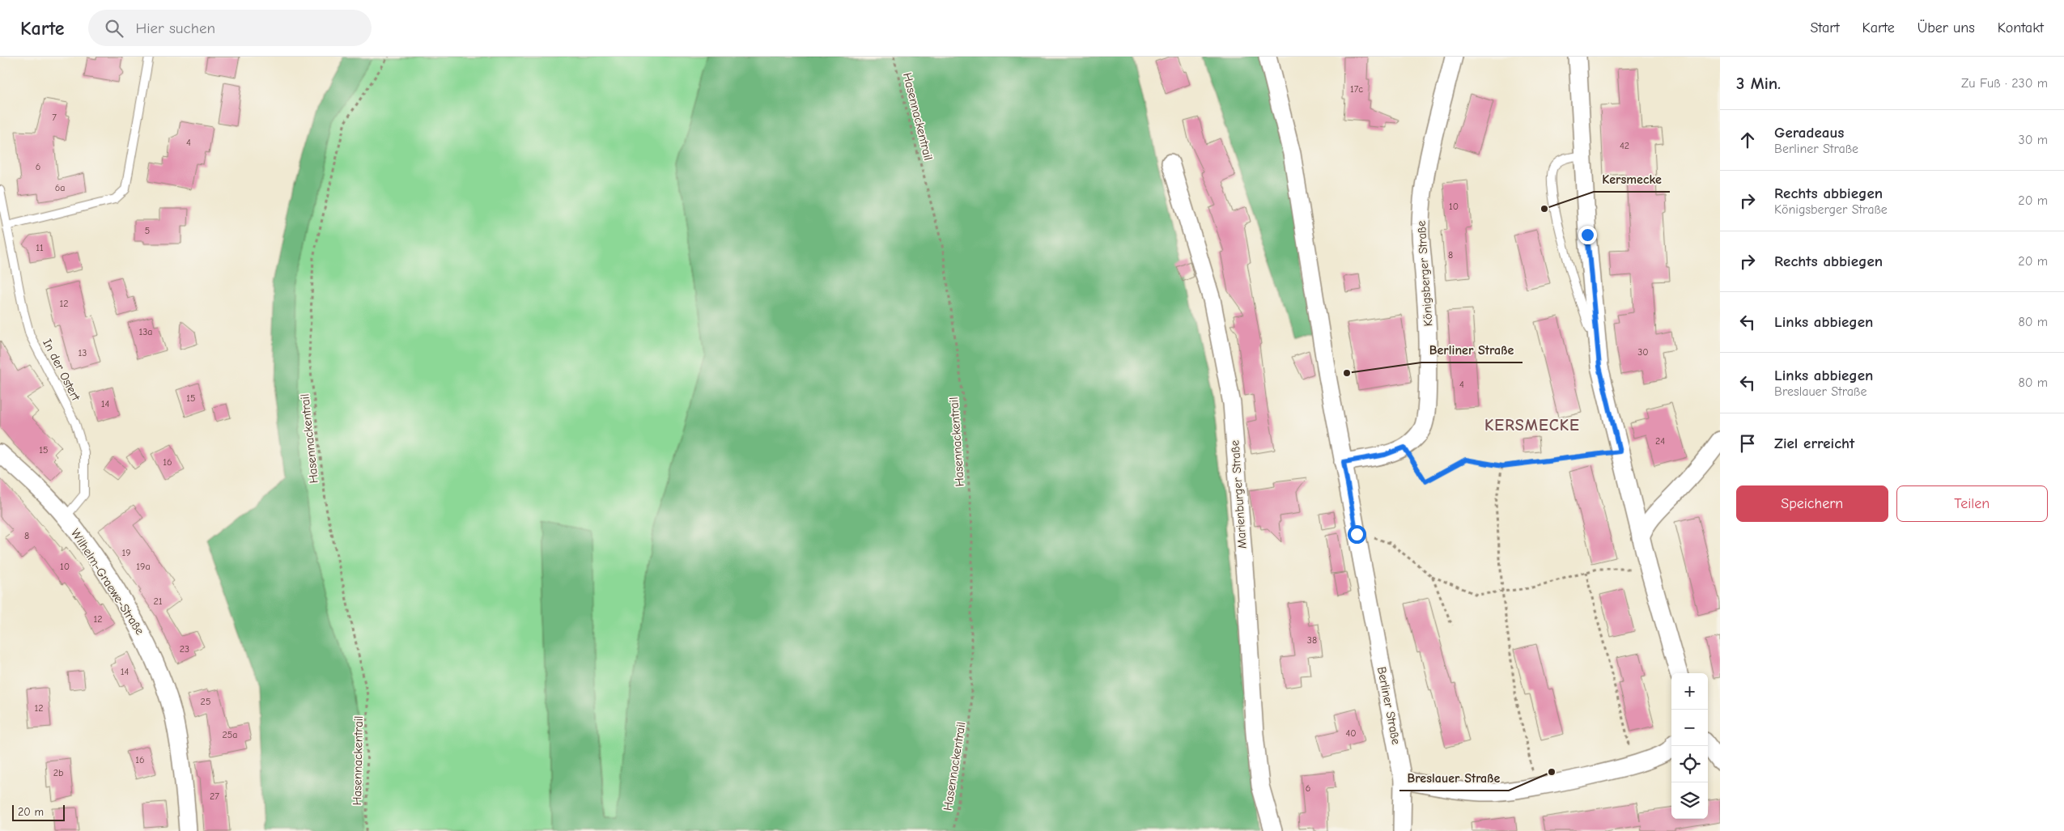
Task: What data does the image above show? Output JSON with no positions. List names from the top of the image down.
{
  "streets": {
    "street": [
      "Königsberger Straße",
      "Marienburger Straße",
      "Wilhelm-Graewe-Straße",
      "Berliner Straße"
    ],
    "lane": ["In der Ostert"],
    "path": ["Hasennackentrail"]
  },
  "crossings": [
    ["Königsberger Straße", "Berliner Straße"],
    ["In der Ostert", "Wilhelm-Graewe-Straße"]
  ],
  "districts": ["KERSMECKE"],
  "places": ["Kersmecke", "Berliner Straße", "Breslauer Straße"],
  "house_numbers": [
    "17c",
    "7",
    "4",
    "42",
    "6",
    "6a",
    "10",
    "5",
    "11",
    "8",
    "12",
    "13a",
    "30",
    "13",
    "4",
    "15",
    "14",
    "24",
    "15",
    "16",
    "8",
    "19",
    "10",
    "19a",
    "21",
    "12",
    "38",
    "23",
    "14",
    "25",
    "12",
    "40",
    "25a",
    "16",
    "2b",
    "6",
    "27"
  ],
  "scale_bar": "20 m",
  "page": {
    "header": "Karte",
    "search": "Hier suchen",
    "nav": [
      "Start",
      "Karte",
      "Über uns",
      "Kontakt"
    ],
    "heading": ["3 Min.", "Zu Fuß · 230 m"],
    "list": [
      ["Geradeaus", "Berliner Straße", "30 m"],
      ["Rechts abbiegen", "Königsberger Straße", "20 m"],
      ["Rechts abbiegen", "20 m"],
      ["Links abbiegen", "80 m"],
      ["Links abbiegen", "Breslauer Straße", "80 m"],
      "Ziel erreicht"
    ],
    "buttons": ["Speichern", "Teilen"],
    "map_buttons": ["+", "−"],
    "scale": "20 m"
  }
}
